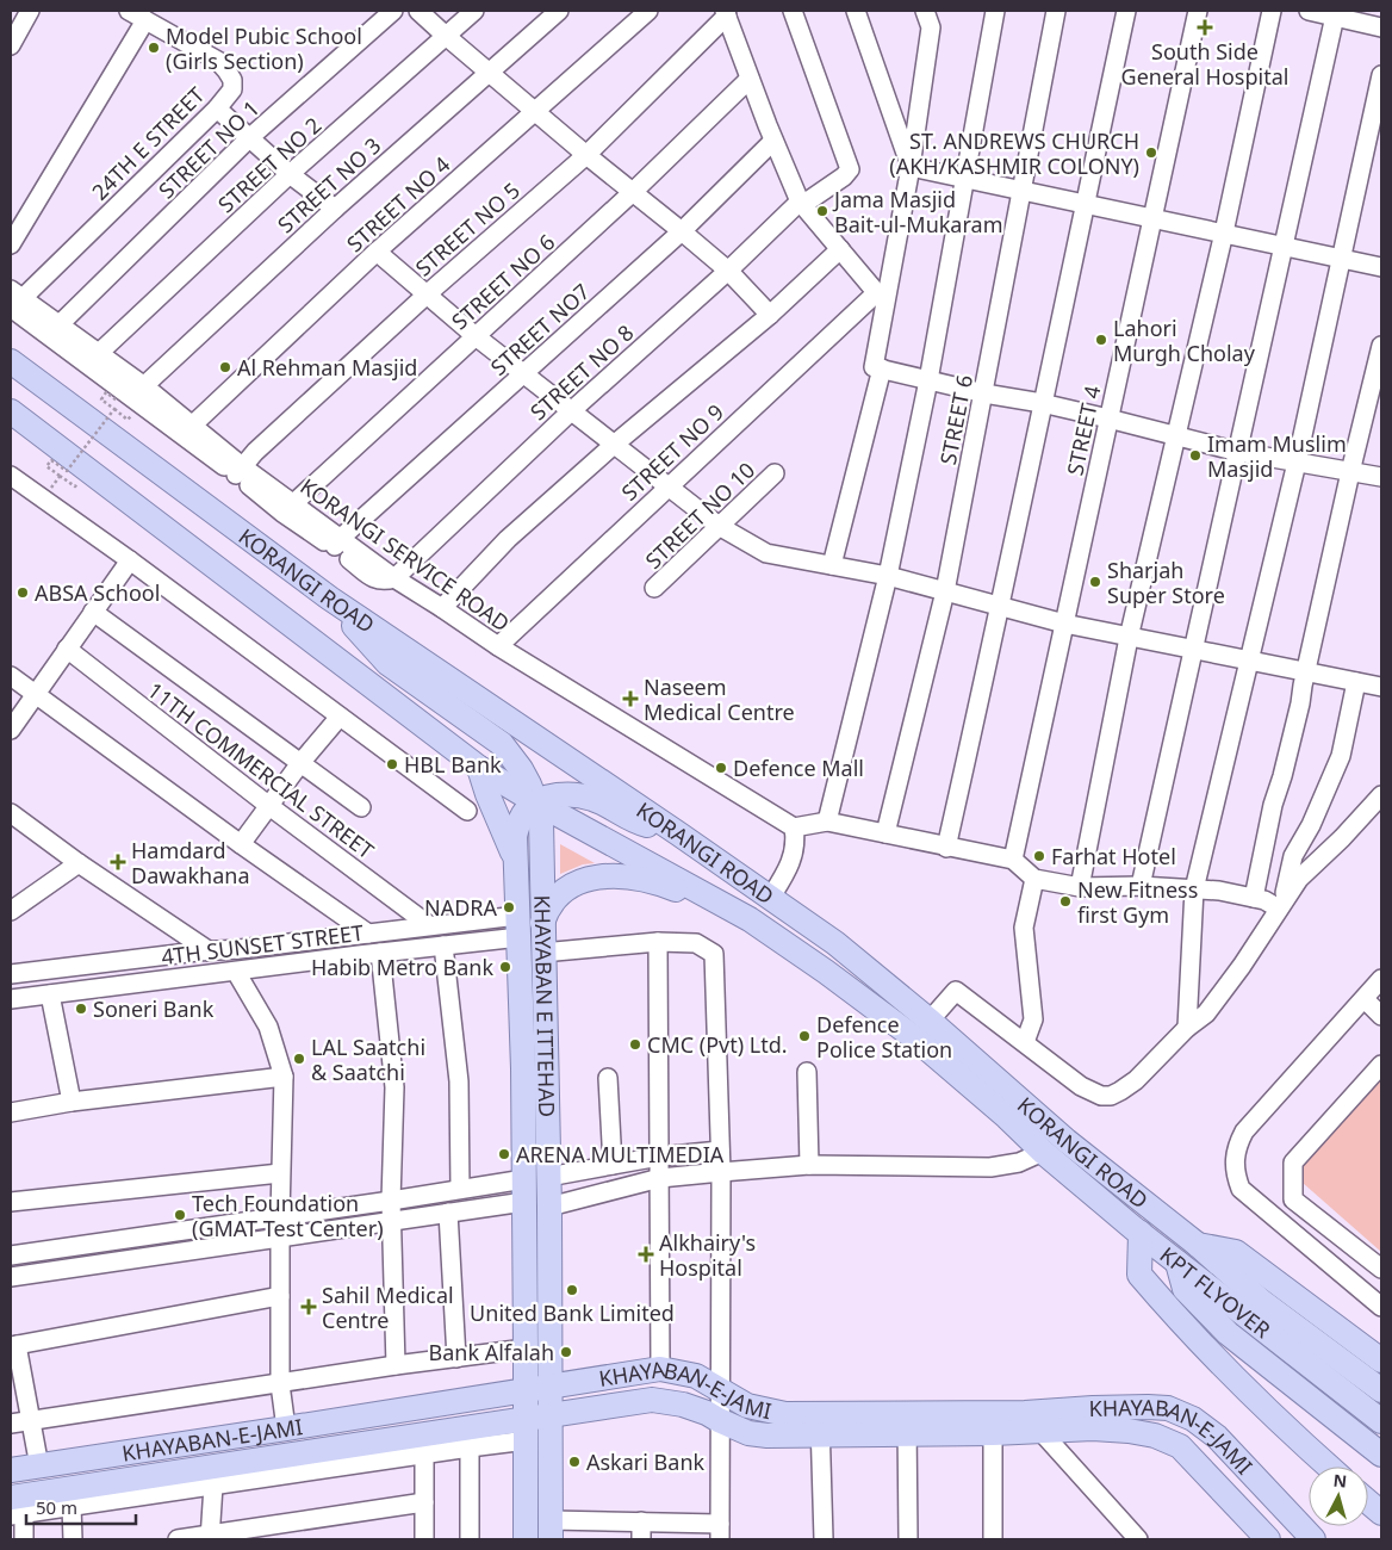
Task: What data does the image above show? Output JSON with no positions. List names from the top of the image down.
{
  "streets": {
    "main road": [
      "KORANGI ROAD",
      "KHAYABAN E ITTEHAD",
      "KPT FLYOVER",
      "KHAYABAN-E-JAMI"
    ],
    "street": [
      "24TH E STREET",
      "STREET NO 1",
      "STREET NO 2",
      "STREET NO 3",
      "STREET NO 4",
      "STREET NO 5",
      "STREET NO 6",
      "STREET NO7",
      "STREET NO 8",
      "STREET 6",
      "STREET 4",
      "STREET NO 9",
      "STREET NO 10",
      "KORANGI SERVICE ROAD",
      "11TH COMMERCIAL STREET",
      "4TH SUNSET STREET"
    ]
  },
  "crossings": [
    ["STREET NO 3", "KORANGI SERVICE ROAD"],
    ["STREET NO 4", "KORANGI SERVICE ROAD"],
    ["STREET NO 5", "KORANGI SERVICE ROAD"],
    ["STREET NO 6", "KORANGI SERVICE ROAD"],
    ["STREET NO7", "KORANGI SERVICE ROAD"],
    ["STREET NO 8", "KORANGI SERVICE ROAD"],
    ["STREET NO 9", "KORANGI SERVICE ROAD"],
    ["KORANGI ROAD", "KHAYABAN E ITTEHAD"],
    ["KORANGI ROAD", "KPT FLYOVER"],
    ["11TH COMMERCIAL STREET", "4TH SUNSET STREET"],
    ["4TH SUNSET STREET", "KHAYABAN E ITTEHAD"],
    ["KHAYABAN E ITTEHAD", "KHAYABAN-E-JAMI"]
  ],
  "places": {
    "health": [
      "South Side General Hospital",
      "Naseem Medical Centre",
      "Hamdard Dawakhana",
      "Alkhairy's Hospital",
      "Sahil Medical Centre"
    ],
    "other": [
      "Model Pubic School (Girls Section)",
      "ST. ANDREWS CHURCH (AKH/KASHMIR COLONY)",
      "Jama Masjid Bait-ul-Mukaram",
      "Lahori Murgh Cholay",
      "Al Rehman Masjid",
      "Imam Muslim Masjid",
      "Sharjah Super Store",
      "ABSA School",
      "HBL Bank",
      "Defence Mall",
      "Farhat Hotel",
      "New Fitness first Gym",
      "NADRA",
      "Habib Metro Bank",
      "Soneri Bank",
      "Defence Police Station",
      "CMC (Pvt) Ltd.",
      "LAL Saatchi & Saatchi",
      "ARENA MULTIMEDIA",
      "Tech Foundation (GMAT Test Center)",
      "United Bank Limited",
      "Bank Alfalah",
      "Askari Bank"
    ]
  },
  "scale_bar": "50 m",
  "north": "top"
}
